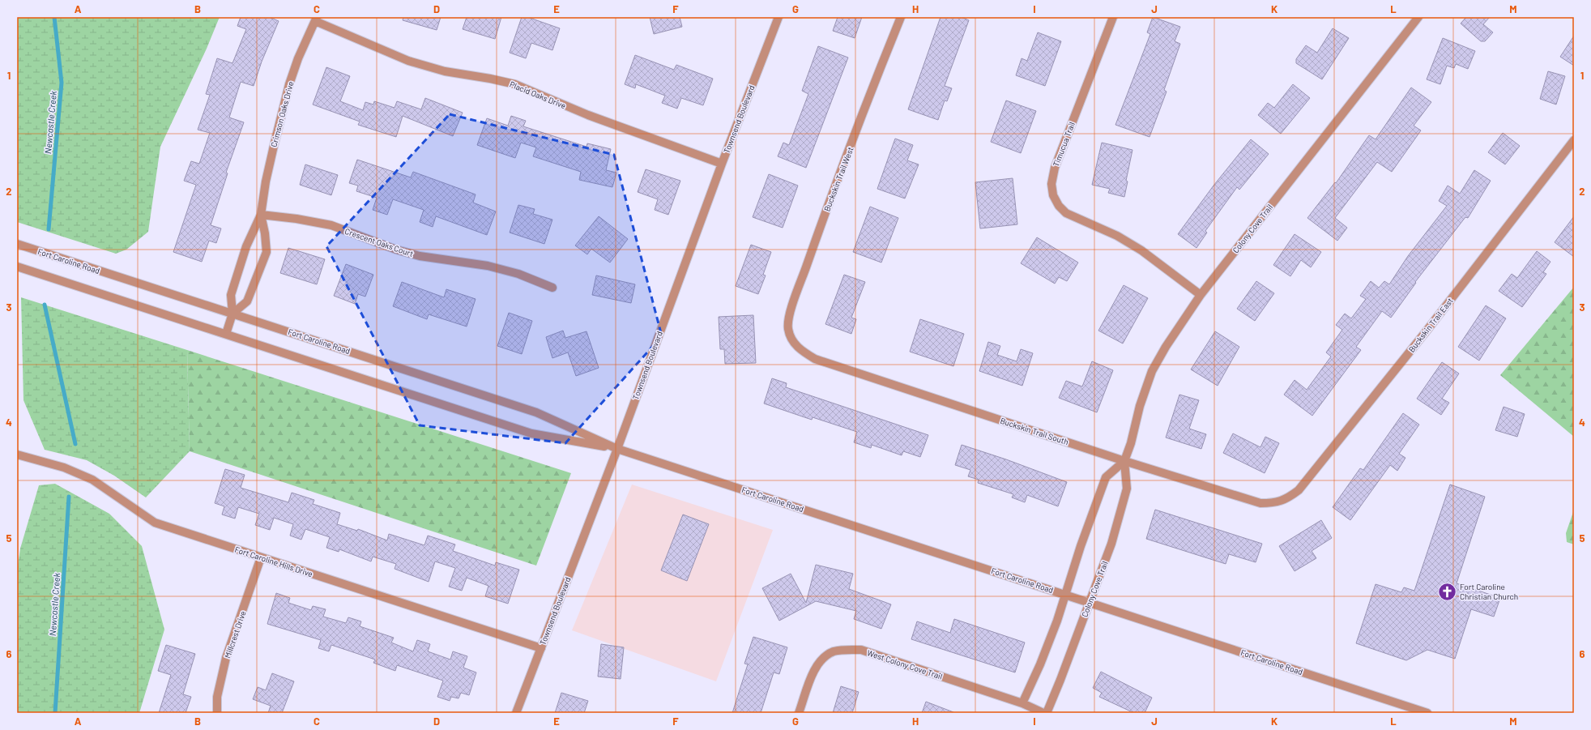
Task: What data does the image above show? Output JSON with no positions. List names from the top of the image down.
{
  "streets": {
    "street": [
      "Placid Oaks Drive",
      "Crimson Oaks Drive",
      "Townsend Boulevard",
      "Timucua Trail",
      "Buckskin Trail West",
      "Colony Cove Trail",
      "Crescent Oaks Court",
      "Fort Caroline Road",
      "Buckskin Trail East",
      "Buckskin Trail South",
      "Fort Caroline Hills Drive",
      "Millcrest Drive",
      "West Colony Cove Trail"
    ]
  },
  "crossings": [
    ["Placid Oaks Drive", "Crimson Oaks Drive"],
    ["Placid Oaks Drive", "Townsend Boulevard"],
    ["Crimson Oaks Drive", "Crescent Oaks Court"],
    ["Crimson Oaks Drive", "Fort Caroline Road"],
    ["Townsend Boulevard", "Fort Caroline Road"],
    ["Townsend Boulevard", "Fort Caroline Hills Drive"],
    ["Timucua Trail", "Colony Cove Trail"],
    ["Buckskin Trail West", "Buckskin Trail South"],
    ["Colony Cove Trail", "Fort Caroline Road"],
    ["Colony Cove Trail", "Buckskin Trail South"],
    ["Colony Cove Trail", "West Colony Cove Trail"],
    ["Buckskin Trail East", "Buckskin Trail South"],
    ["Fort Caroline Hills Drive", "Millcrest Drive"]
  ],
  "water": ["Newcastle Creek"],
  "places": {
    "church": ["Fort Caroline Christian Church"]
  },
  "grid": {
    "columns": [
      "A",
      "B",
      "C",
      "D",
      "E",
      "F",
      "G",
      "H",
      "I",
      "J",
      "K",
      "L",
      "M"
    ],
    "rows": [
      "1",
      "2",
      "3",
      "4",
      "5",
      "6"
    ]
  }
}
